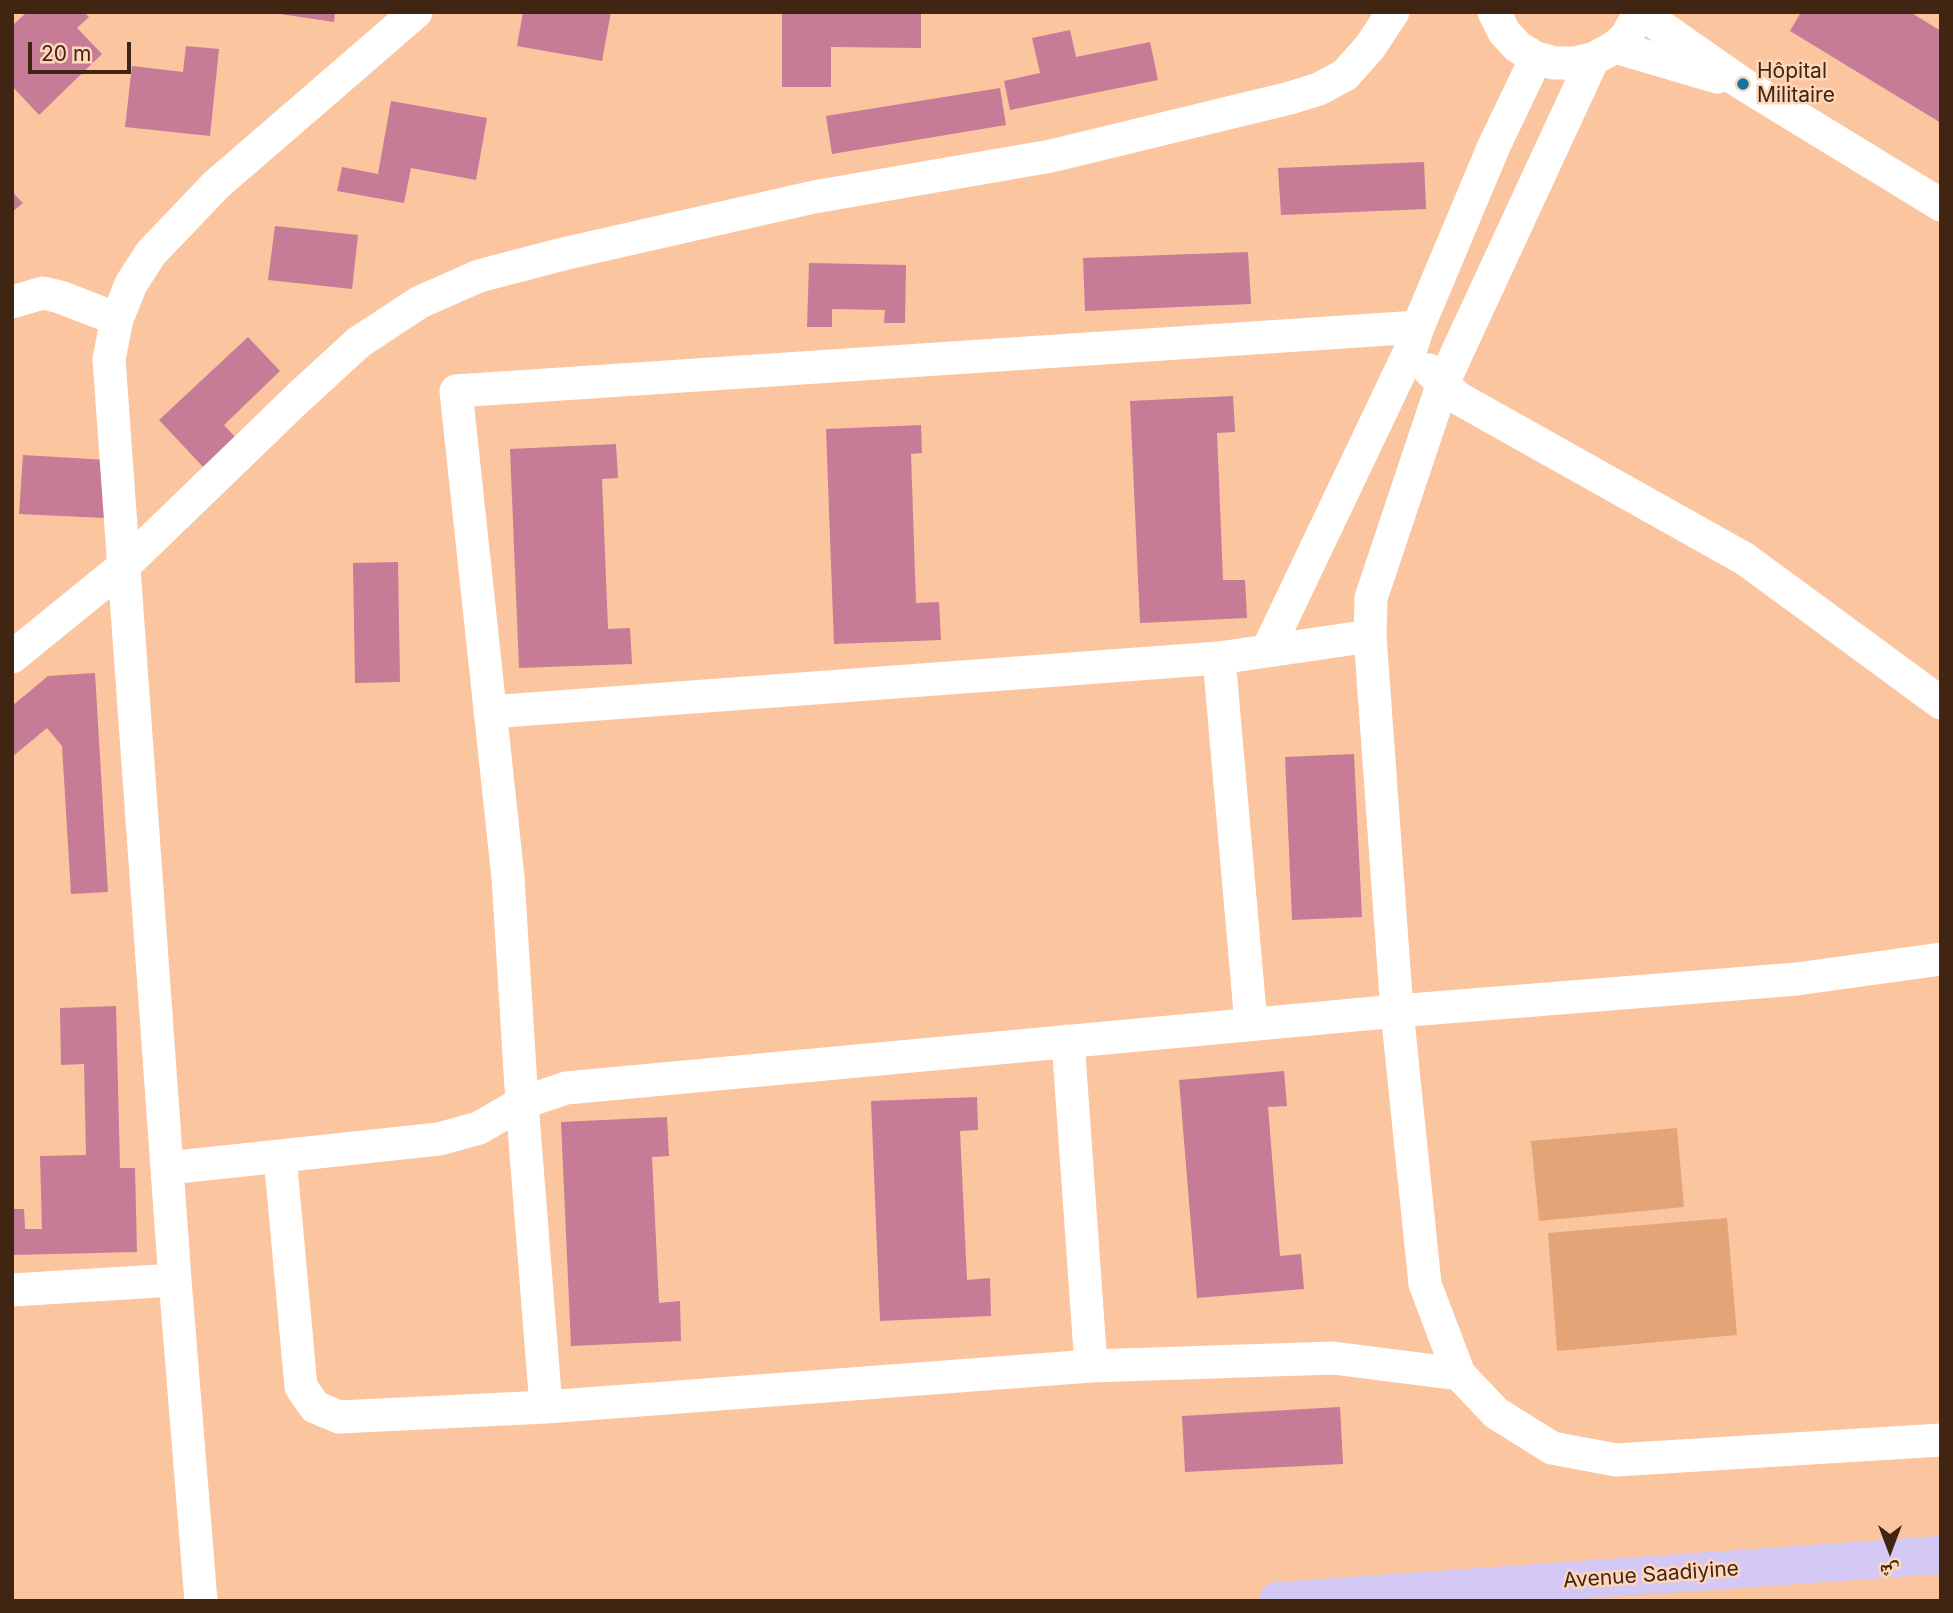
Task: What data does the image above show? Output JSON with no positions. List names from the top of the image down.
{
  "streets": {
    "main road": ["Avenue Saadiyine"]
  },
  "places": ["Hôpital Militaire"],
  "scale_bar": "20 m",
  "north": "bottom"
}
